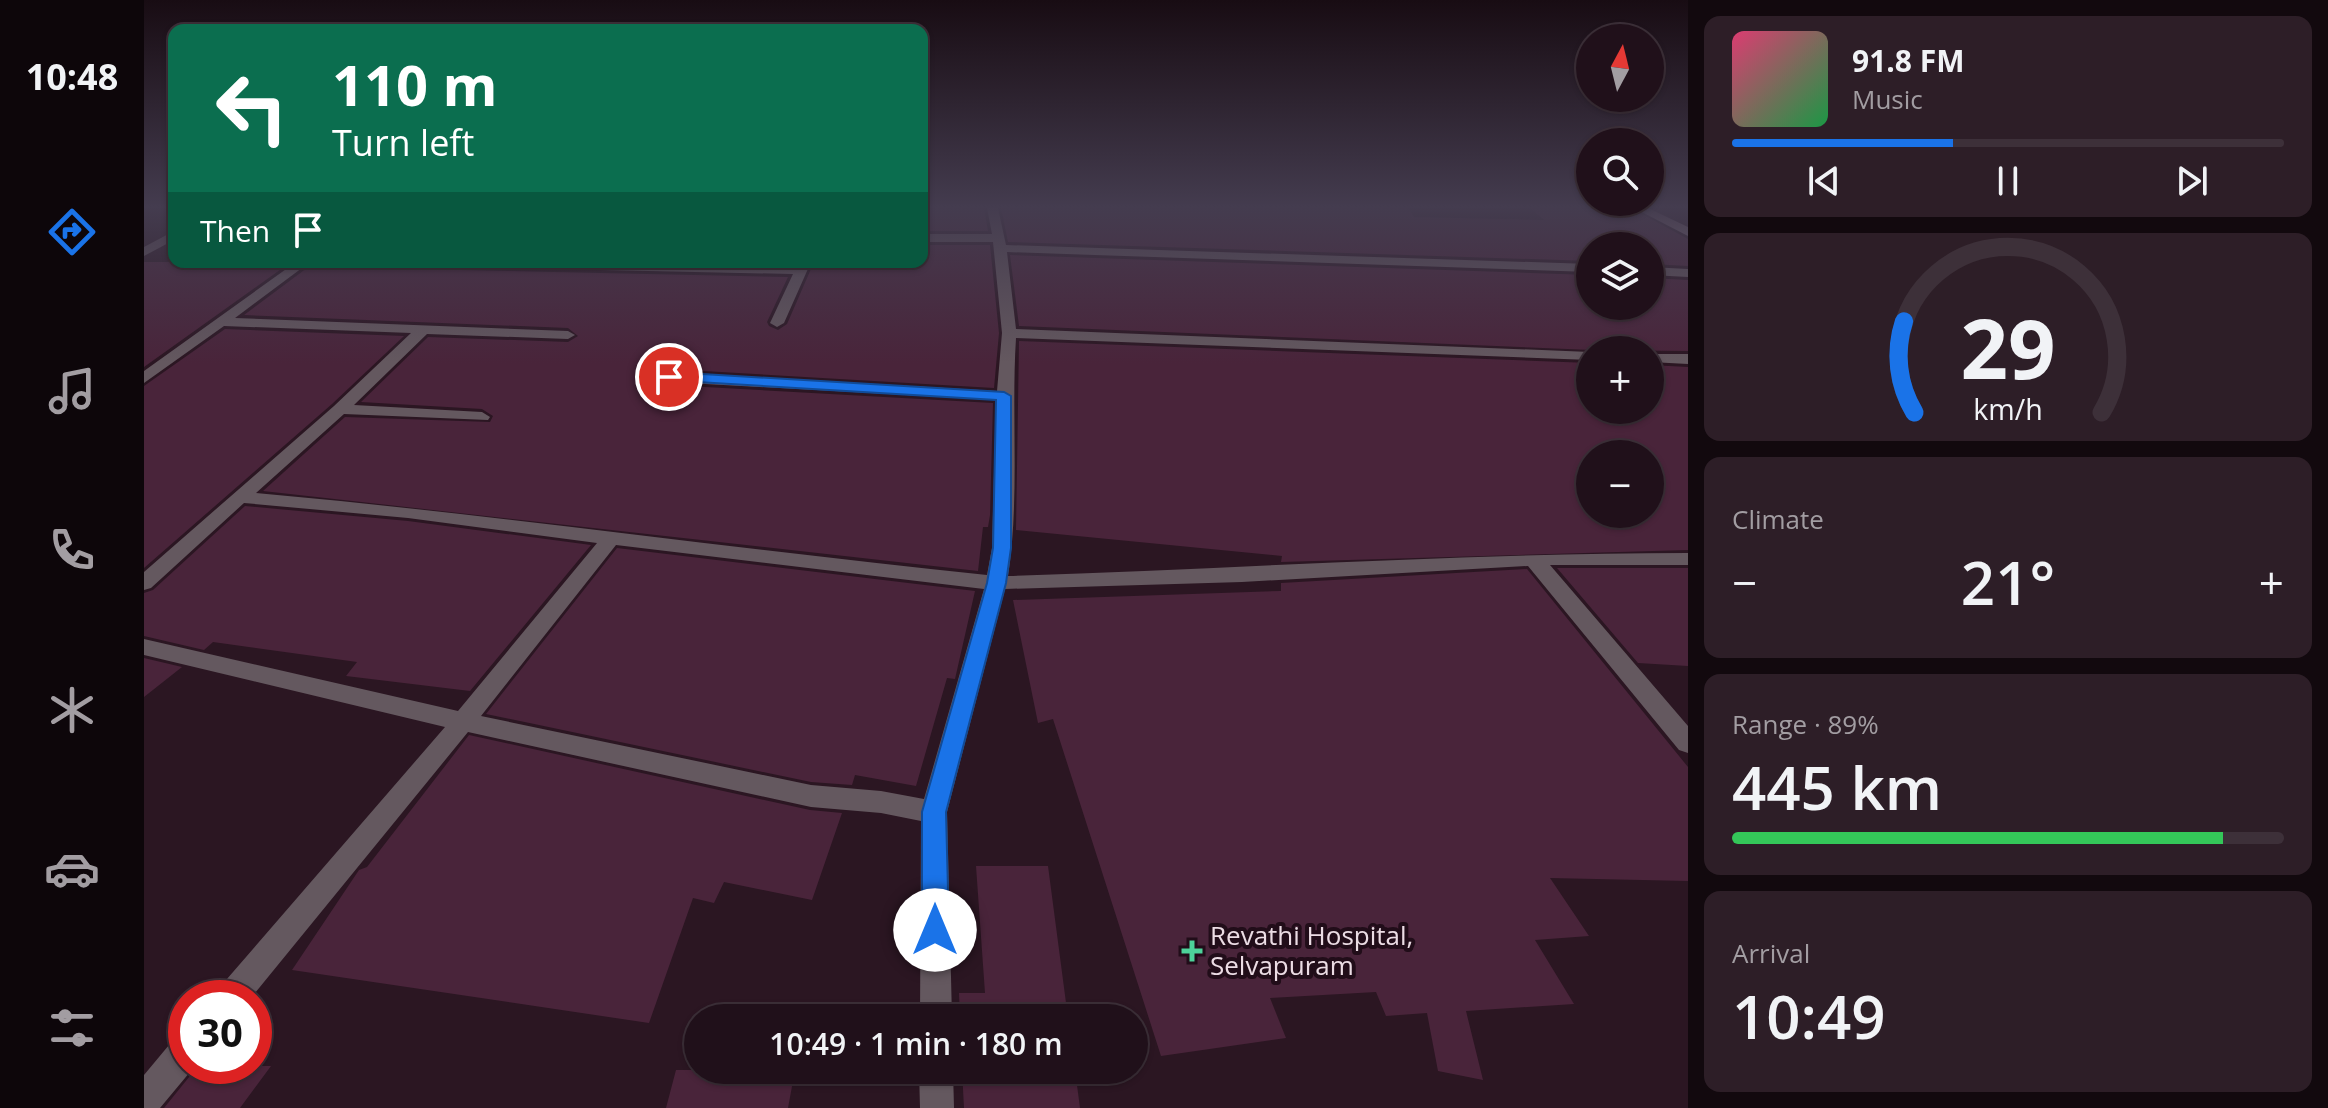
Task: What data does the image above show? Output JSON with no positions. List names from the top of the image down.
{
  "places": {
    "health": ["Revathi Hospital, Selvapuram"]
  },
  "north": "top",
  "page": {
    "tabs": "10:48",
    "map_buttons": ["+", "−"],
    "turn": ["110 m", "Turn left"],
    "song": ["91.8 FM", "Music"],
    "then": "Then",
    "tile": [
      "Climate",
      ["Range · 89%", "445 km"],
      ["Arrival", "10:49"]
    ],
    "heat": ["−", "21°", "+"],
    "limit": "30",
    "trip": "10:49 · 1 min · 180 m",
    "gauge": ["29", "km/h"]
  }
}
